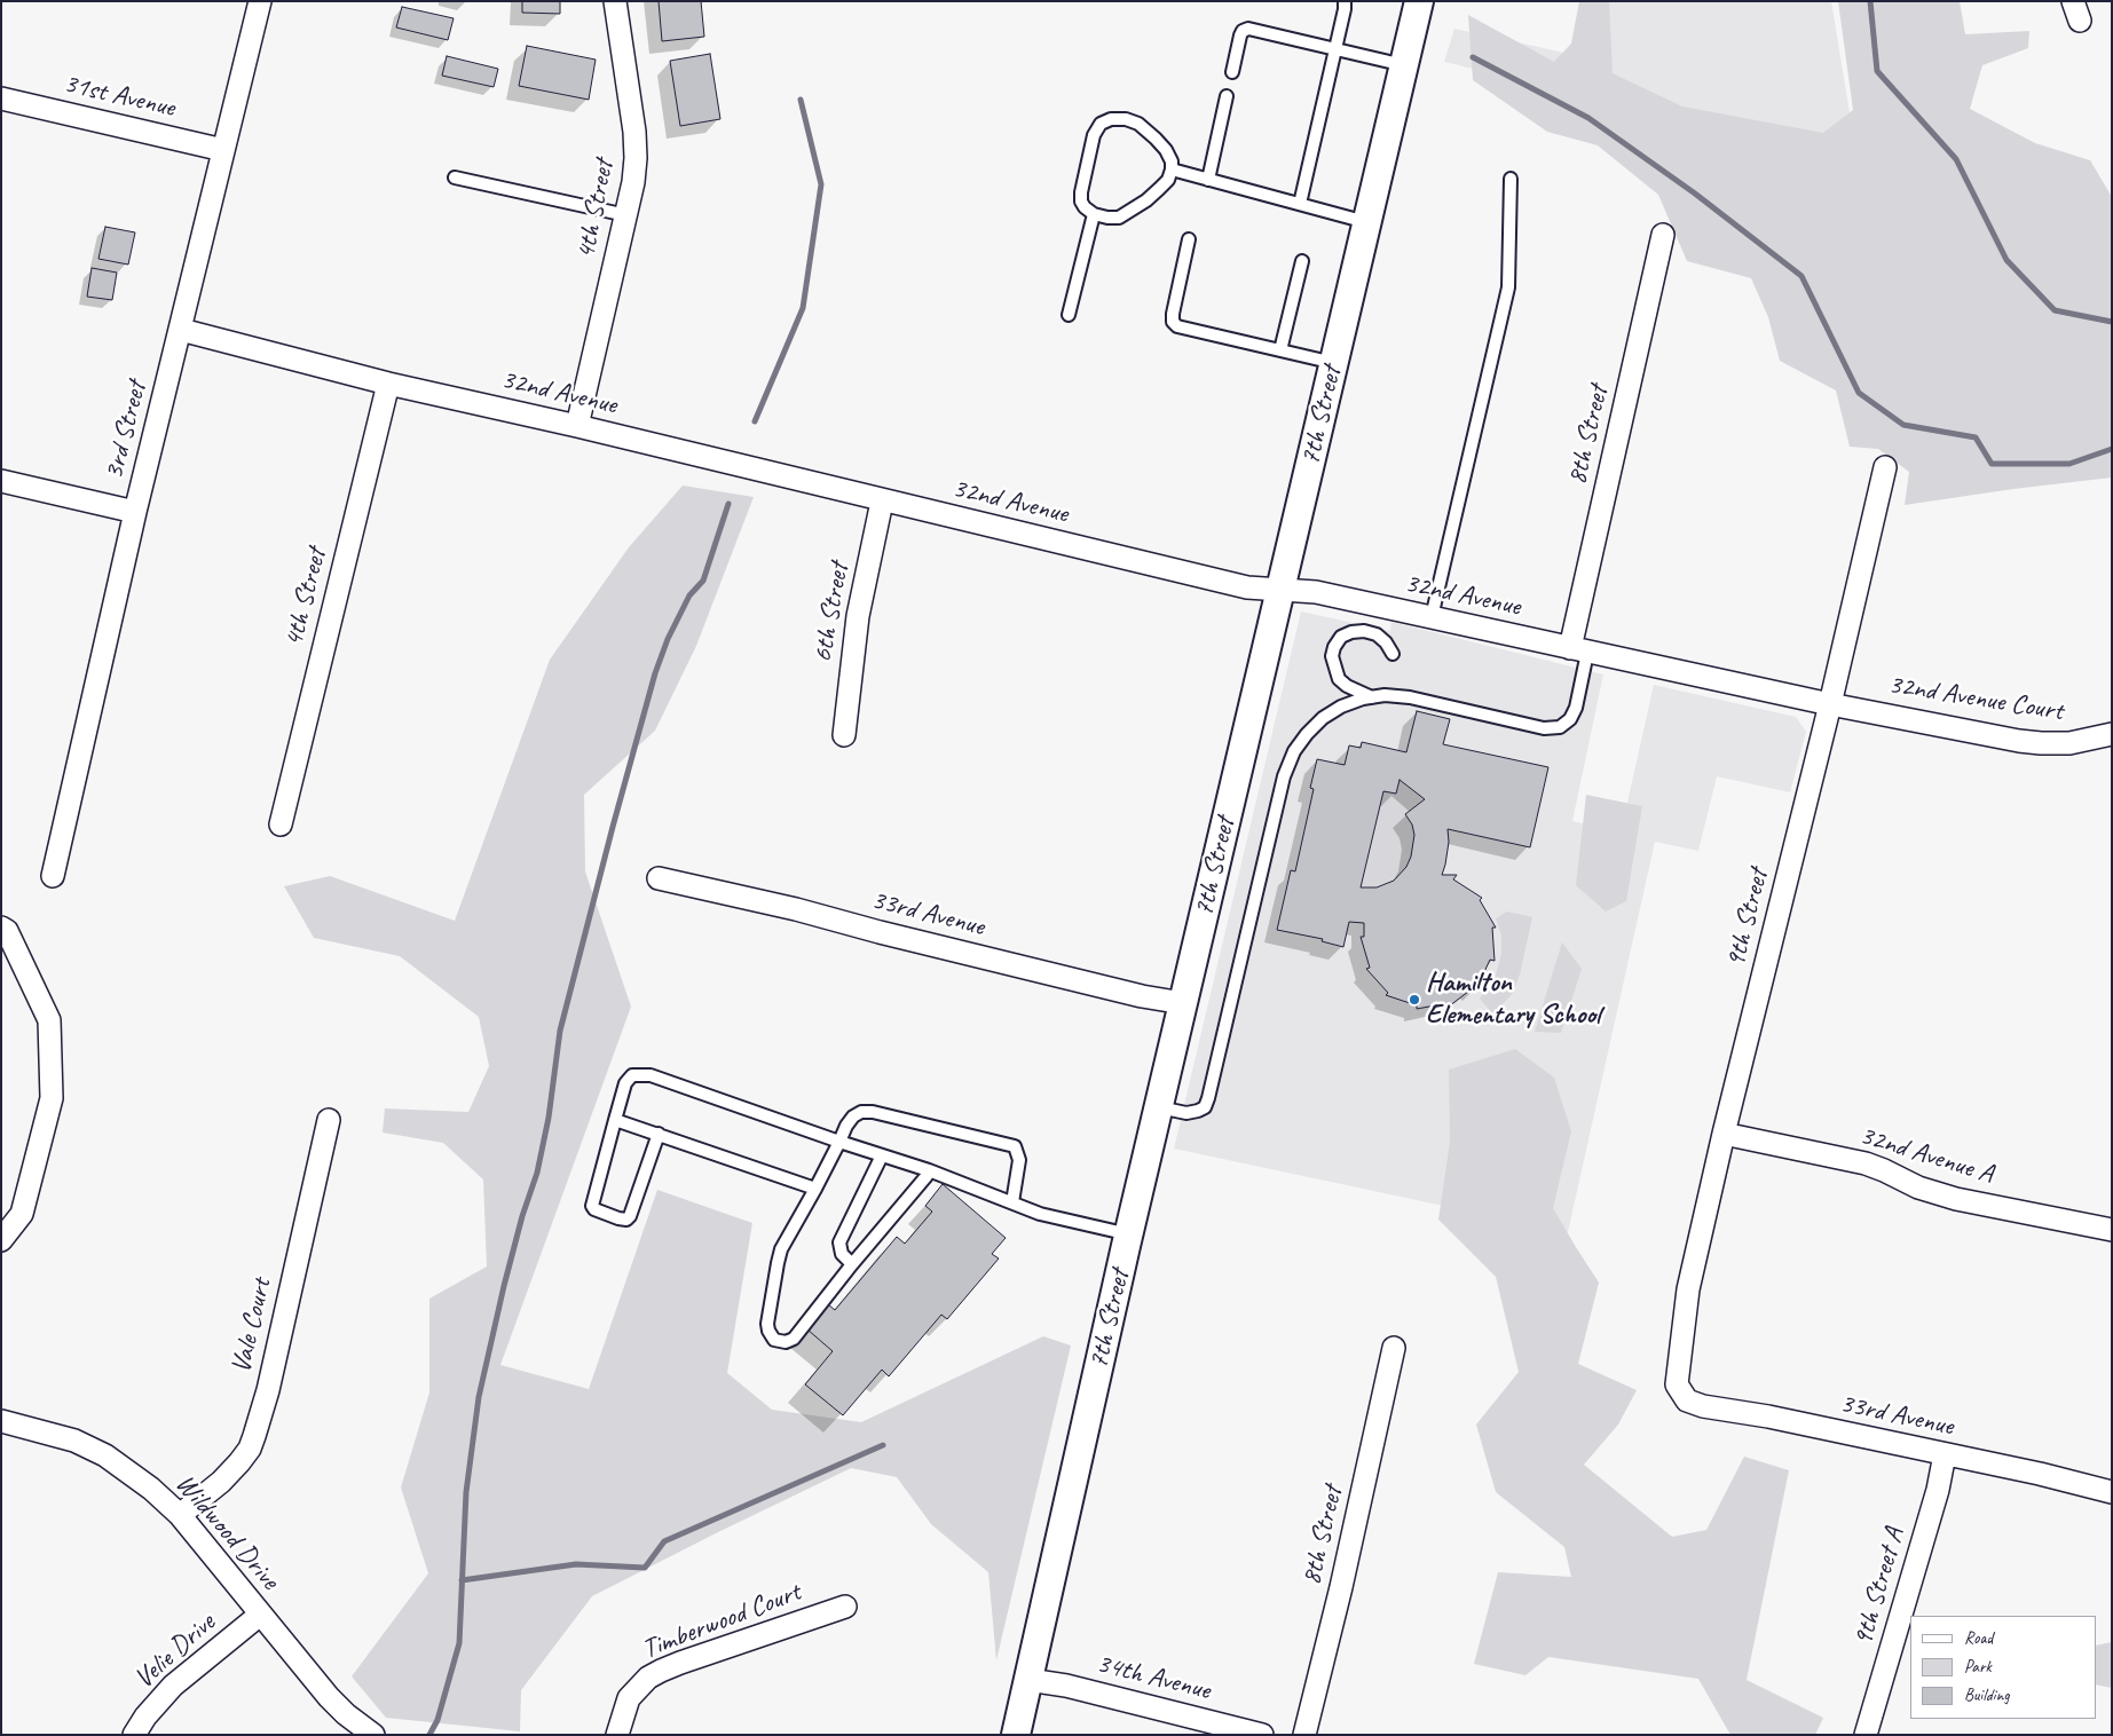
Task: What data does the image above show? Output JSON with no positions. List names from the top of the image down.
{
  "streets": {
    "street": [
      "31st Avenue",
      "4th Street",
      "32nd Avenue",
      "7th Street",
      "3rd Street",
      "8th Street",
      "6th Street",
      "32nd Avenue Court",
      "33rd Avenue",
      "9th Street",
      "32nd Avenue A",
      "Vale Court",
      "Wildwood Drive",
      "9th Street A",
      "Timberwood Court",
      "Velie Drive",
      "34th Avenue"
    ]
  },
  "crossings": [
    ["31st Avenue", "3rd Street"],
    ["4th Street", "32nd Avenue"],
    ["32nd Avenue", "7th Street"],
    ["32nd Avenue", "3rd Street"],
    ["32nd Avenue", "8th Street"],
    ["32nd Avenue", "6th Street"],
    ["32nd Avenue", "32nd Avenue Court"],
    ["32nd Avenue", "9th Street"],
    ["7th Street", "33rd Avenue"],
    ["7th Street", "34th Avenue"],
    ["32nd Avenue Court", "9th Street"],
    ["33rd Avenue", "9th Street"],
    ["33rd Avenue", "9th Street A"],
    ["9th Street", "32nd Avenue A"],
    ["Vale Court", "Wildwood Drive"],
    ["Wildwood Drive", "Velie Drive"]
  ],
  "places": ["Hamilton Elementary School"],
  "legend": ["Road", "Park", "Building"]
}
